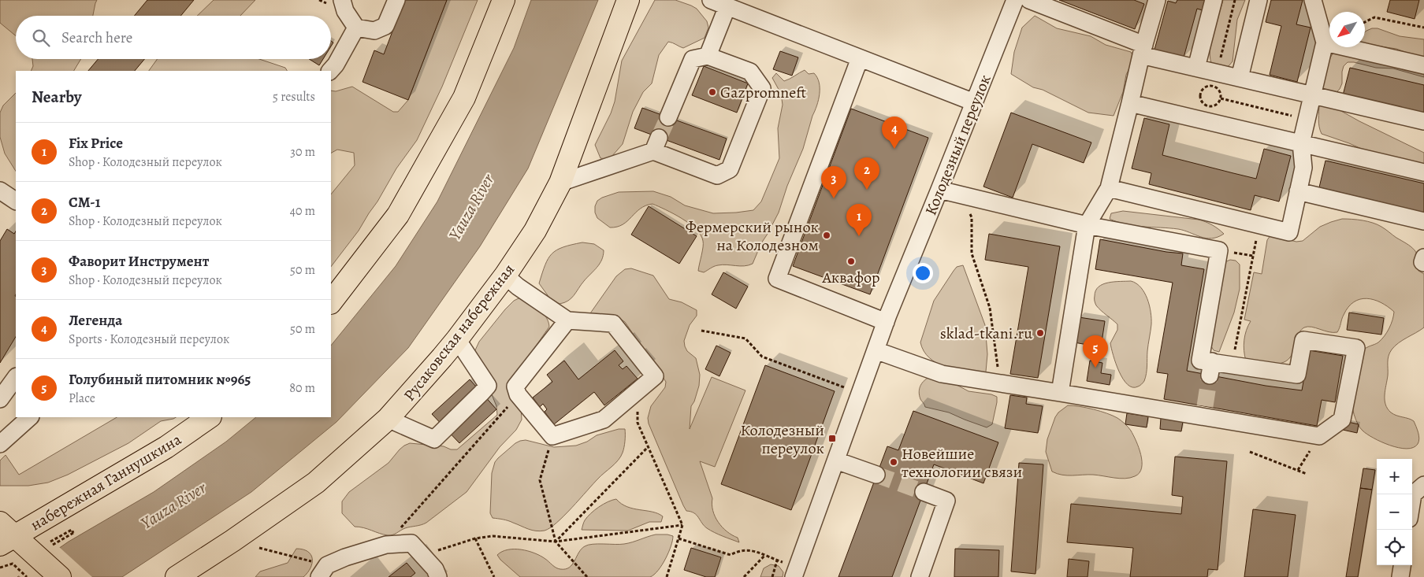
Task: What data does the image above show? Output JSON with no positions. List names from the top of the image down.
{
  "streets": {
    "main road": ["Русаковская набережная", "набережная Ганнушкина"],
    "street": ["Колодезный переулок"]
  },
  "water": ["Yauza River"],
  "places": {
    "other": [
      "Gazpromneft",
      "Фермерский рынок на Колодезном",
      "Аквафор",
      "sklad-tkani.ru",
      "Новейшие технологии связи"
    ],
    "transit": ["Колодезный переулок"]
  },
  "north": "bottom left",
  "page": {
    "search": "Search here",
    "heading": ["Nearby", "5 results"],
    "pins": [
      "4",
      "2",
      "3",
      "1",
      "5"
    ],
    "list": [
      {
        "mark": "1",
        "name": "Fix Price",
        "note": "Shop · Колодезный переулок",
        "value": "30 m"
      },
      {
        "mark": "2",
        "name": "СМ-1",
        "note": "Shop · Колодезный переулок",
        "value": "40 m"
      },
      {
        "mark": "3",
        "name": "Фаворит Инструмент",
        "note": "Shop · Колодезный переулок",
        "value": "50 m"
      },
      {
        "mark": "4",
        "name": "Легенда",
        "note": "Sports · Колодезный переулок",
        "value": "50 m"
      },
      {
        "mark": "5",
        "name": "Голубиный питомник №965",
        "note": "Place",
        "value": "80 m"
      }
    ],
    "map_buttons": ["+", "−"]
  }
}
